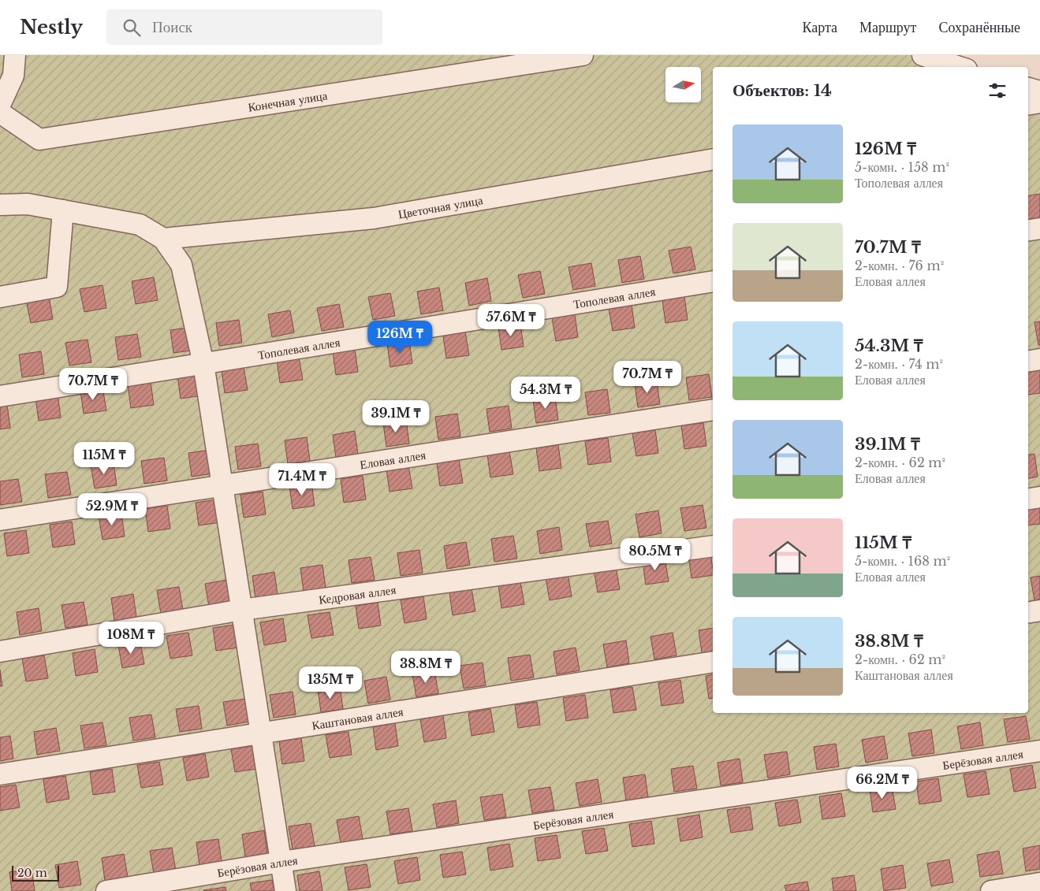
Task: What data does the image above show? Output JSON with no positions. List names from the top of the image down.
{
  "streets": {
    "street": [
      "Конечная улица",
      "Цветочная улица",
      "Тополевая аллея",
      "Еловая аллея",
      "Кедровая аллея",
      "Каштановая аллея",
      "Берёзовая аллея"
    ]
  },
  "scale_bar": "20 m",
  "north": "right",
  "page": {
    "header": "Nestly",
    "search": "Поиск",
    "nav": ["Карта", "Маршрут", "Сохранённые"],
    "heading": "Объектов: 14",
    "list": [
      {
        "name": "126M ₸",
        "note": "5-комн. · 158 m² · Тополевая аллея"
      },
      {
        "name": "70.7M ₸",
        "note": "2-комн. · 76 m² · Еловая аллея"
      },
      {
        "name": "54.3M ₸",
        "note": "2-комн. · 74 m² · Еловая аллея"
      },
      {
        "name": "39.1M ₸",
        "note": "2-комн. · 62 m² · Еловая аллея"
      },
      {
        "name": "115M ₸",
        "note": "5-комн. · 168 m² · Еловая аллея"
      },
      {
        "name": "38.8M ₸",
        "note": "2-комн. · 62 m² · Каштановая аллея"
      }
    ],
    "price": [
      "57.6M ₸",
      "126M ₸",
      "70.7M ₸",
      "70.7M ₸",
      "54.3M ₸",
      "39.1M ₸",
      "115M ₸",
      "71.4M ₸",
      "52.9M ₸",
      "80.5M ₸",
      "108M ₸",
      "38.8M ₸",
      "135M ₸",
      "66.2M ₸"
    ],
    "scale": "20 m"
  }
}
